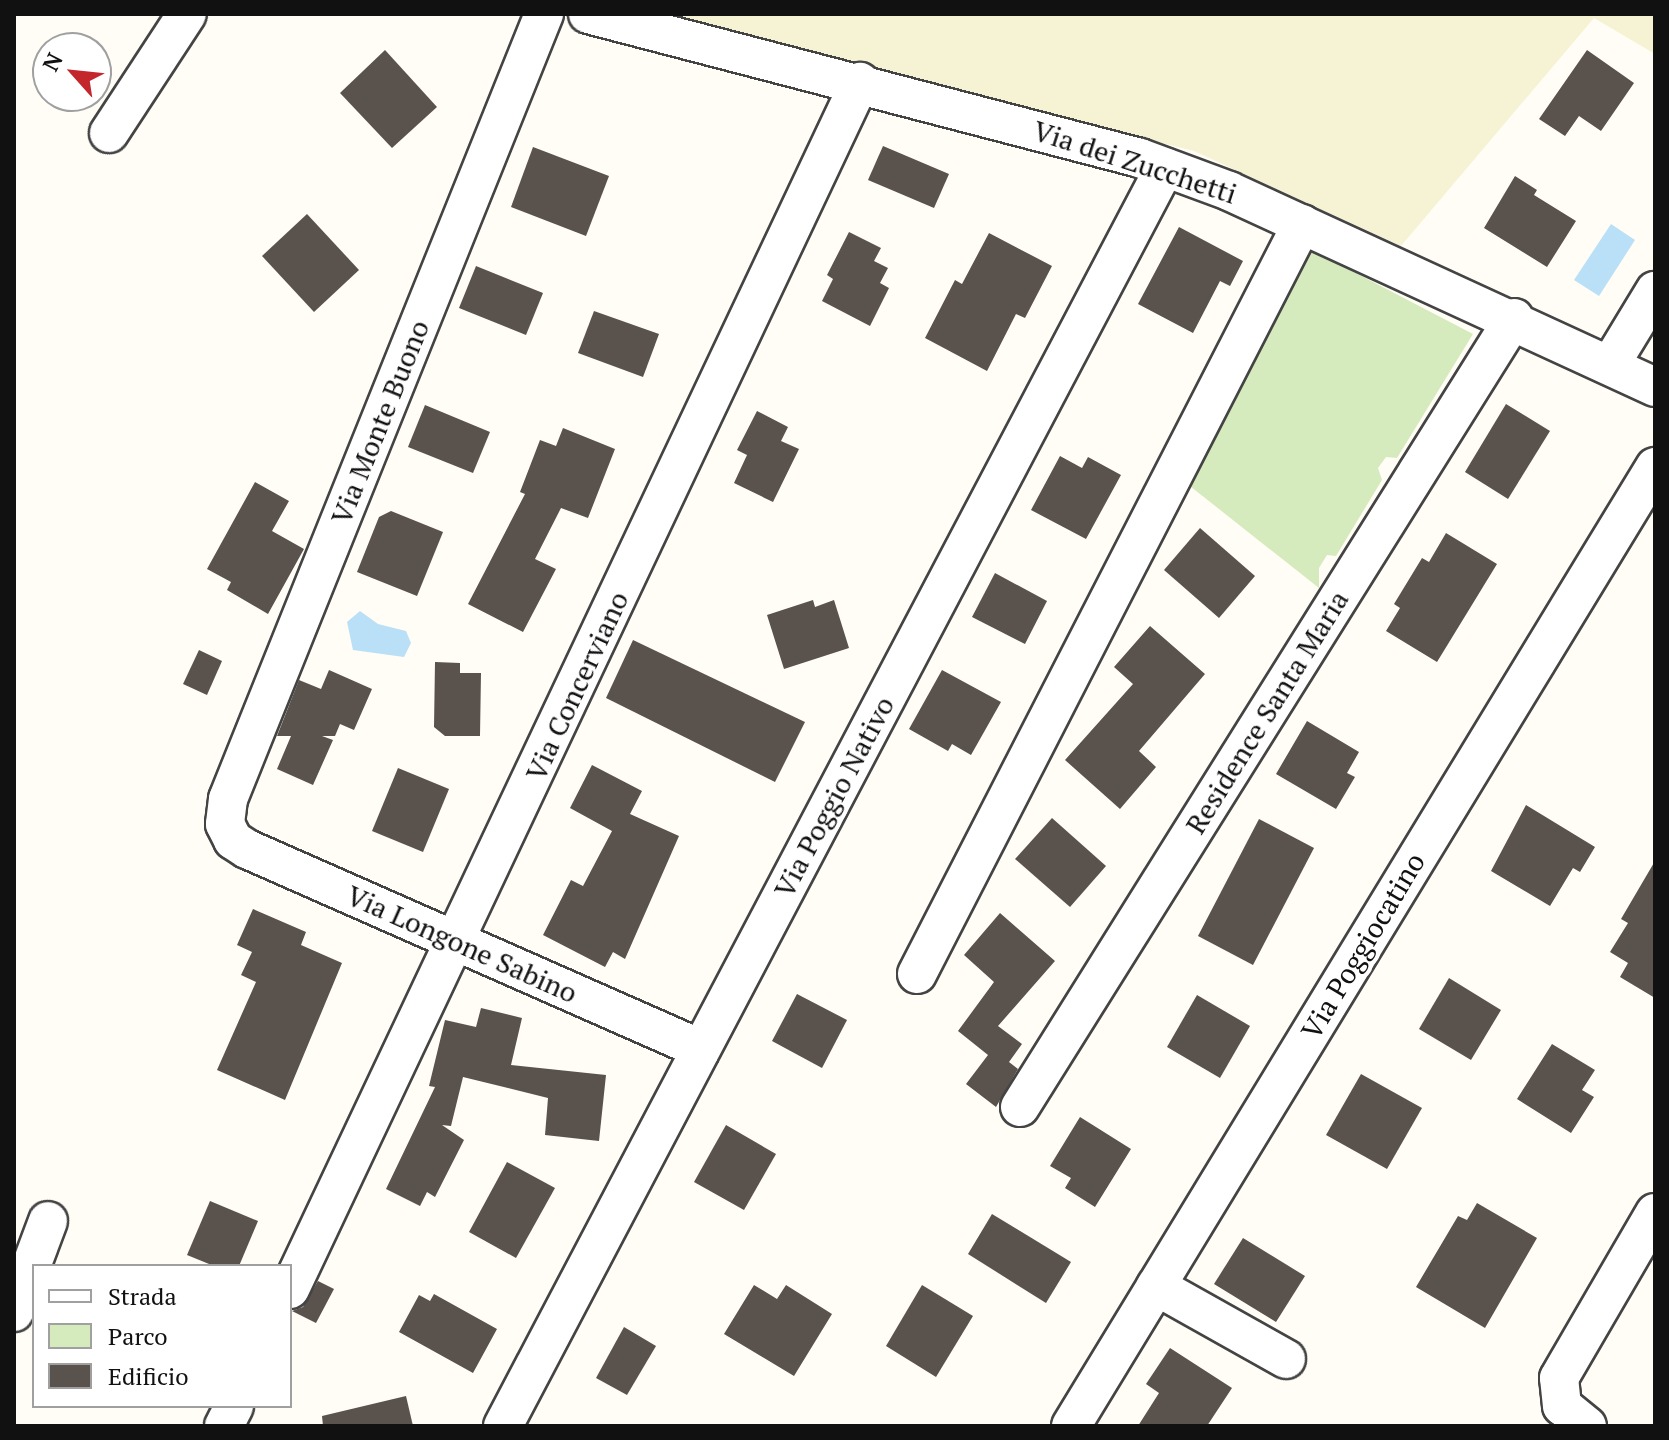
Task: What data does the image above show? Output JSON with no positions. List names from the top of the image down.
{
  "streets": {
    "street": [
      "Via dei Zucchetti",
      "Via Monte Buono",
      "Via Concerviano",
      "Residence Santa Maria",
      "Via Poggio Nativo",
      "Via Longone Sabino",
      "Via Poggiocatino"
    ]
  },
  "crossings": [
    ["Via dei Zucchetti", "Via Concerviano"],
    ["Via dei Zucchetti", "Residence Santa Maria"],
    ["Via dei Zucchetti", "Via Poggio Nativo"],
    ["Via Monte Buono", "Via Longone Sabino"],
    ["Via Concerviano", "Via Longone Sabino"],
    ["Via Poggio Nativo", "Via Longone Sabino"]
  ],
  "legend": ["Strada", "Parco", "Edificio"],
  "north": "top left"
}
